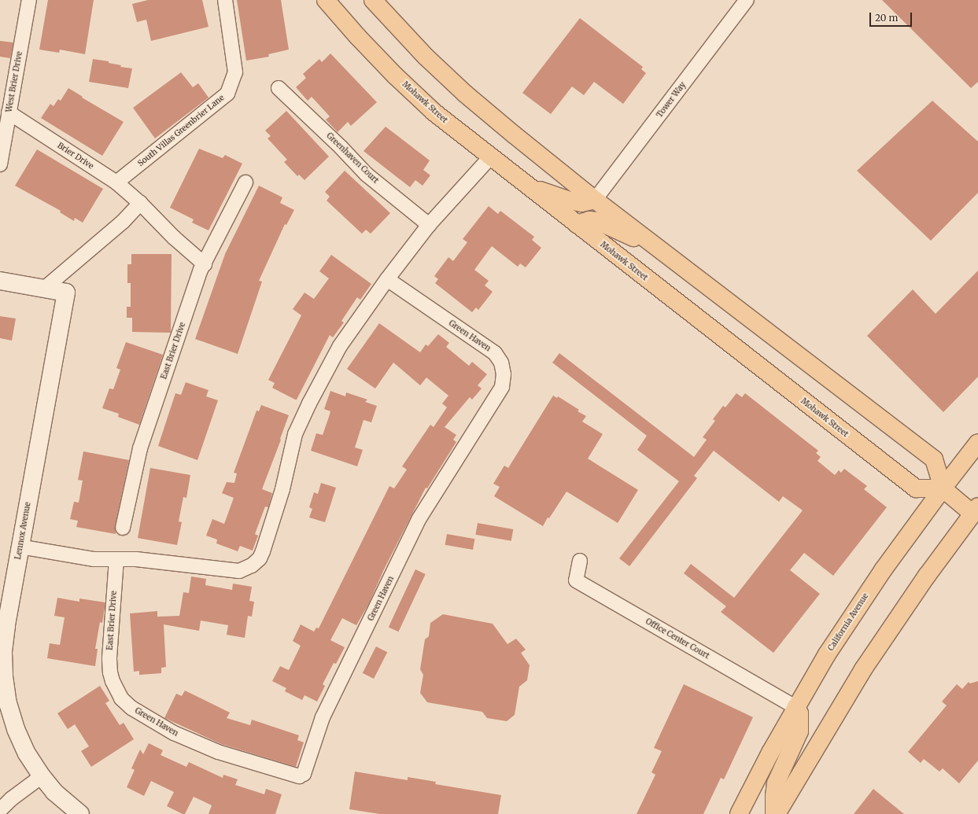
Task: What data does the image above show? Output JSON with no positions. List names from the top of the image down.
{
  "streets": {
    "main road": ["Mohawk Street", "California Avenue"],
    "street": [
      "West Brier Drive",
      "Tower Way",
      "South Villas Greenbrier Lane",
      "Brier Drive",
      "Greenhaven Court",
      "Green Haven",
      "East Brier Drive",
      "Lennox Avenue",
      "Office Center Court"
    ]
  },
  "crossings": [
    ["West Brier Drive", "Brier Drive"],
    ["Mohawk Street", "California Avenue"],
    ["South Villas Greenbrier Lane", "Brier Drive"],
    ["Brier Drive", "East Brier Drive"],
    ["Green Haven", "East Brier Drive"],
    ["California Avenue", "Office Center Court"]
  ],
  "scale_bar": "20 m"
}
